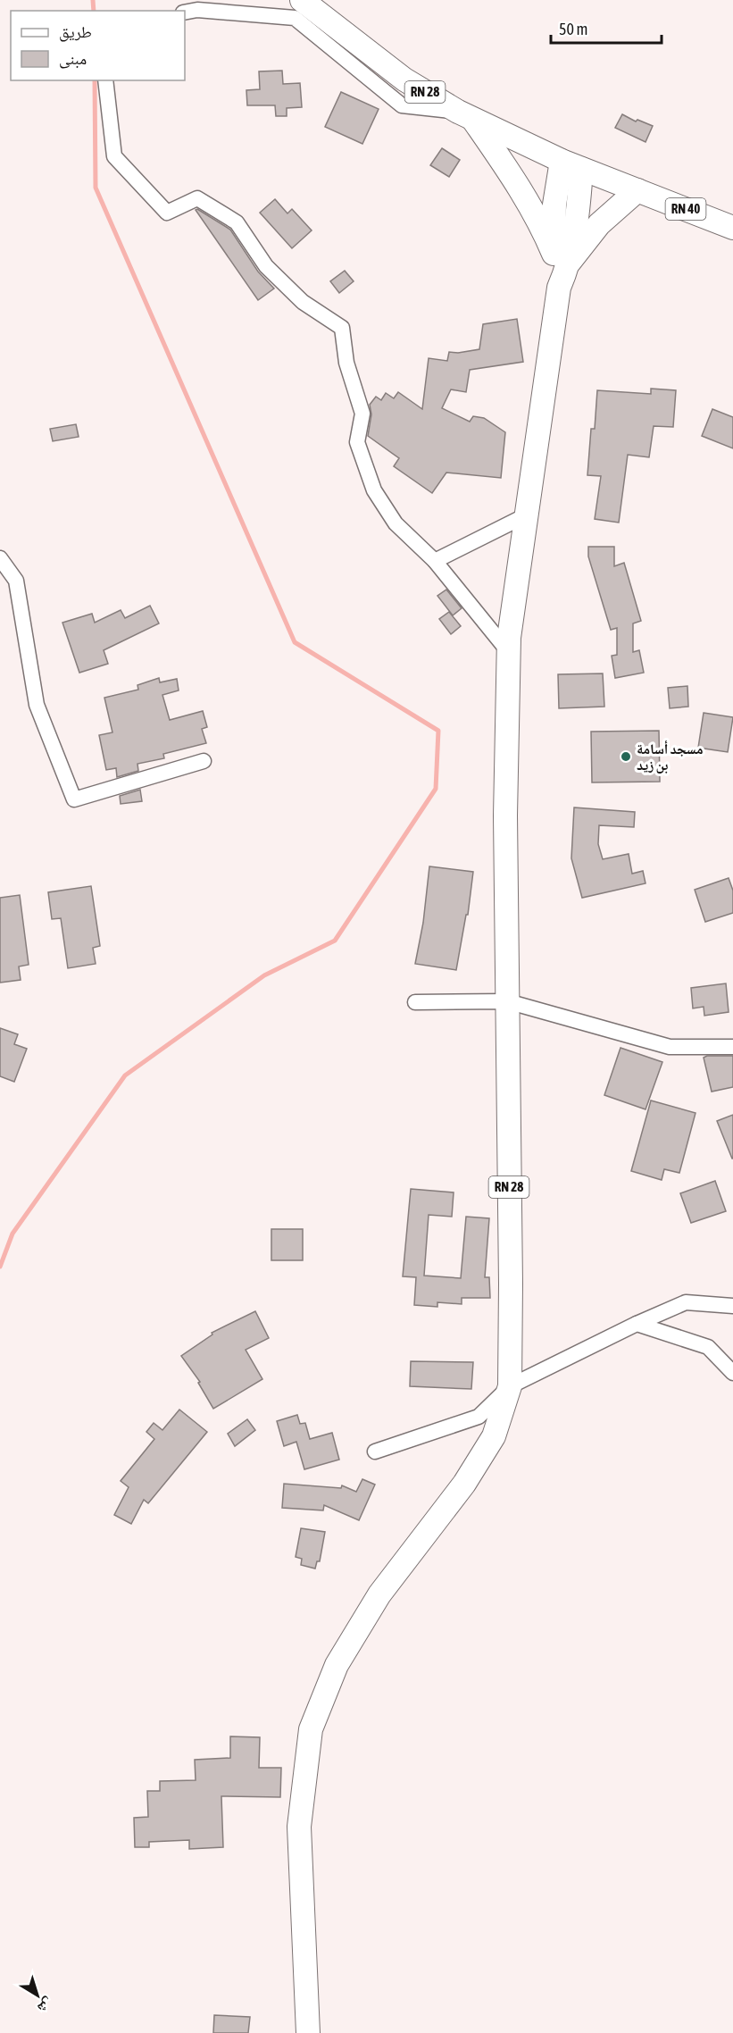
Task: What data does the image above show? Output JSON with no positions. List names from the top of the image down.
{
  "streets": {
    "main road": ["RN 28", "RN 40"]
  },
  "crossings": [
    ["RN 28", "RN 40"]
  ],
  "places": ["مسجد أسامة بن زيد"],
  "legend": ["طريق", "مبنى"],
  "scale_bar": "50 m",
  "north": "bottom right"
}
